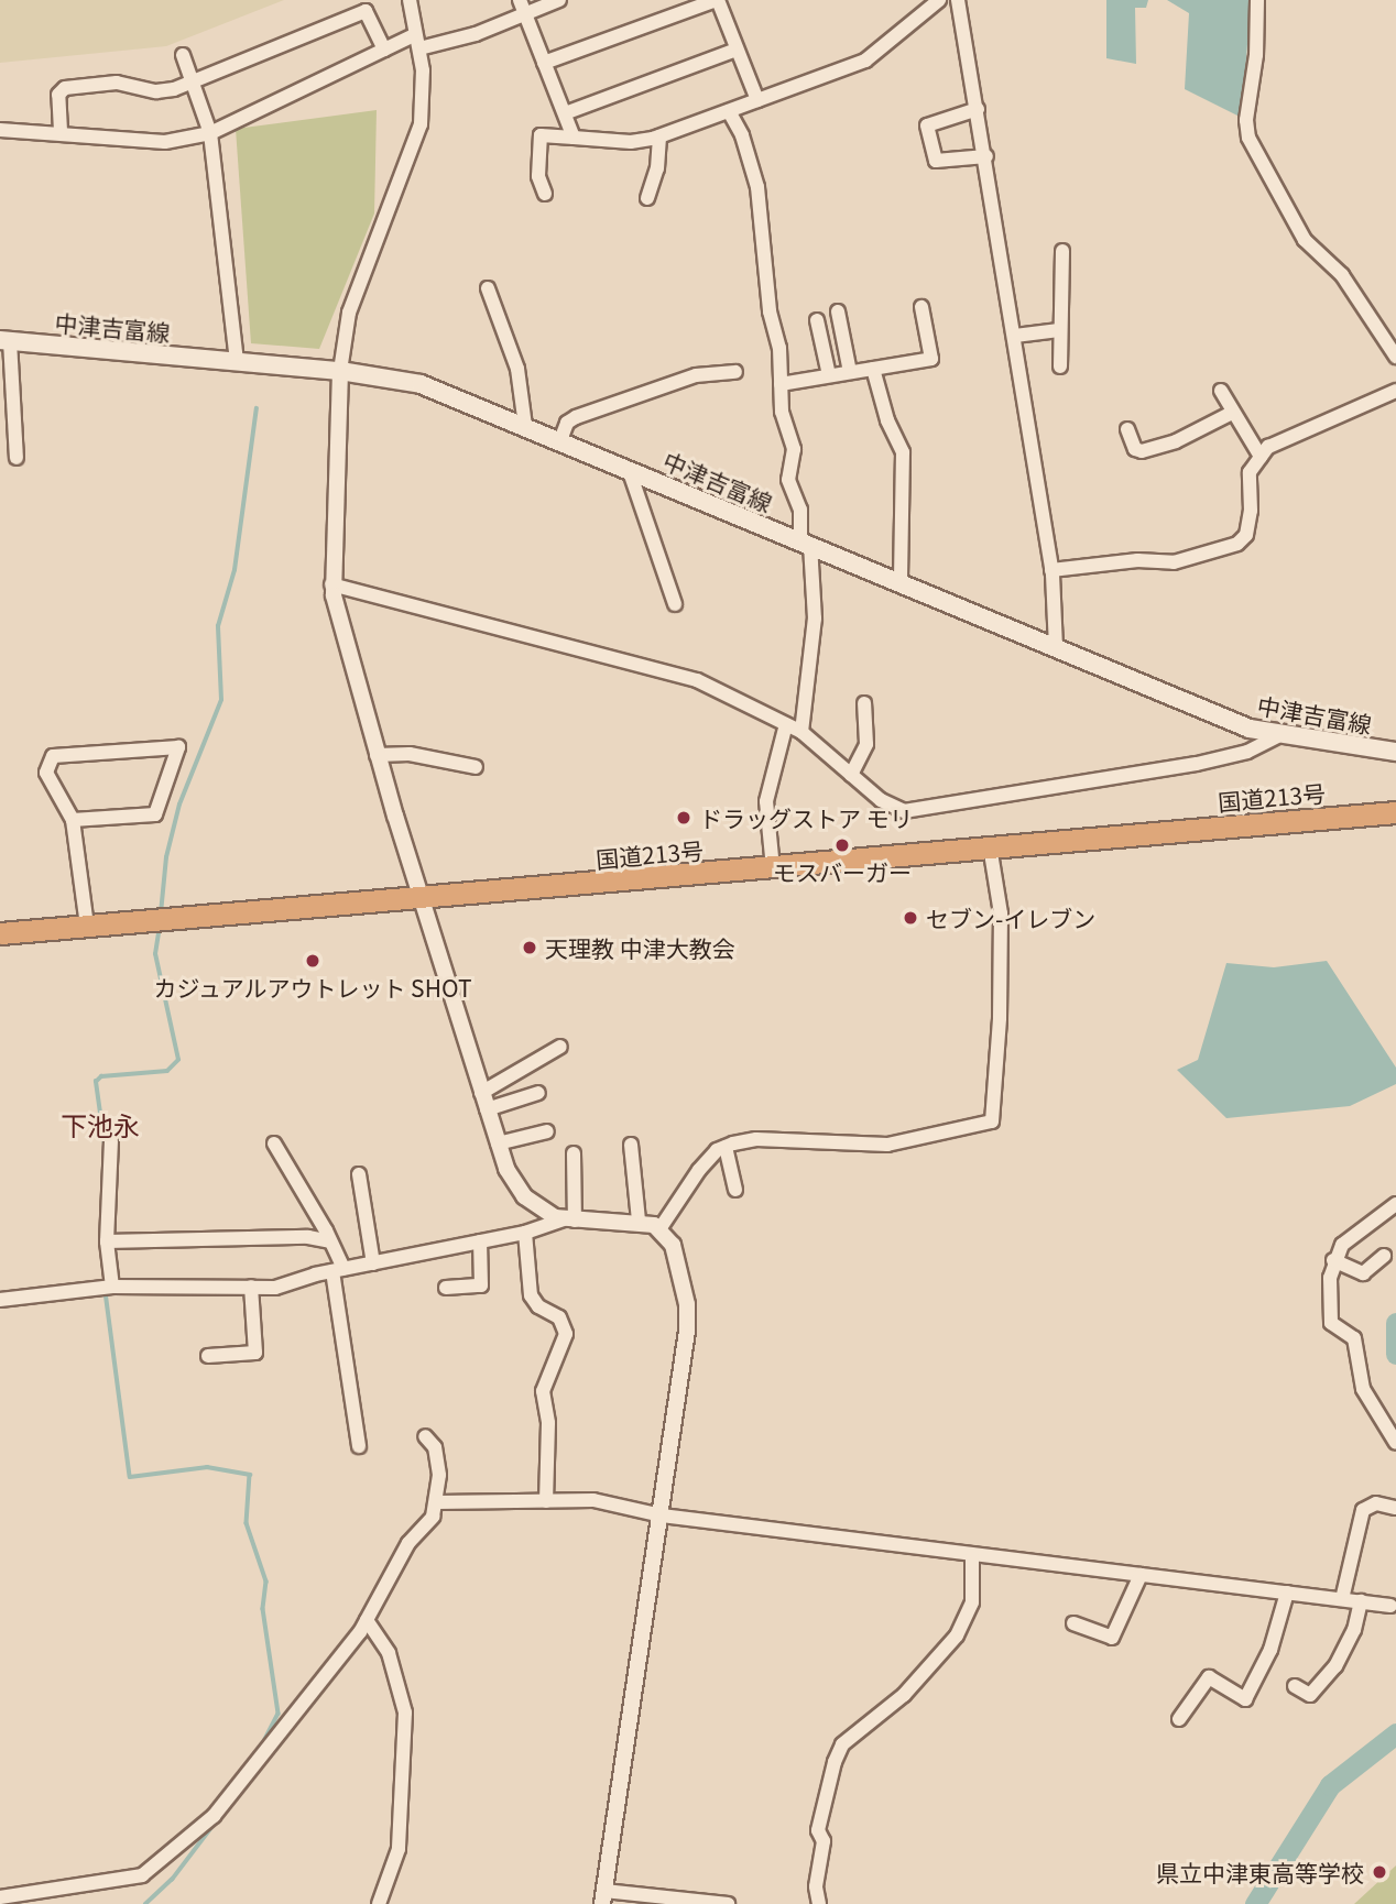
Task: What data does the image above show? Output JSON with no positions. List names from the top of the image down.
{
  "streets": {
    "highway": ["国道213号"],
    "main road": ["中津吉富線"]
  },
  "districts": ["下池永"],
  "places": [
    "ドラッグストア モリ",
    "モスバーガー",
    "セブン-イレブン",
    "天理教 中津大教会",
    "カジュアルアウトレット SHOT",
    "県立中津東高等学校"
  ]
}
